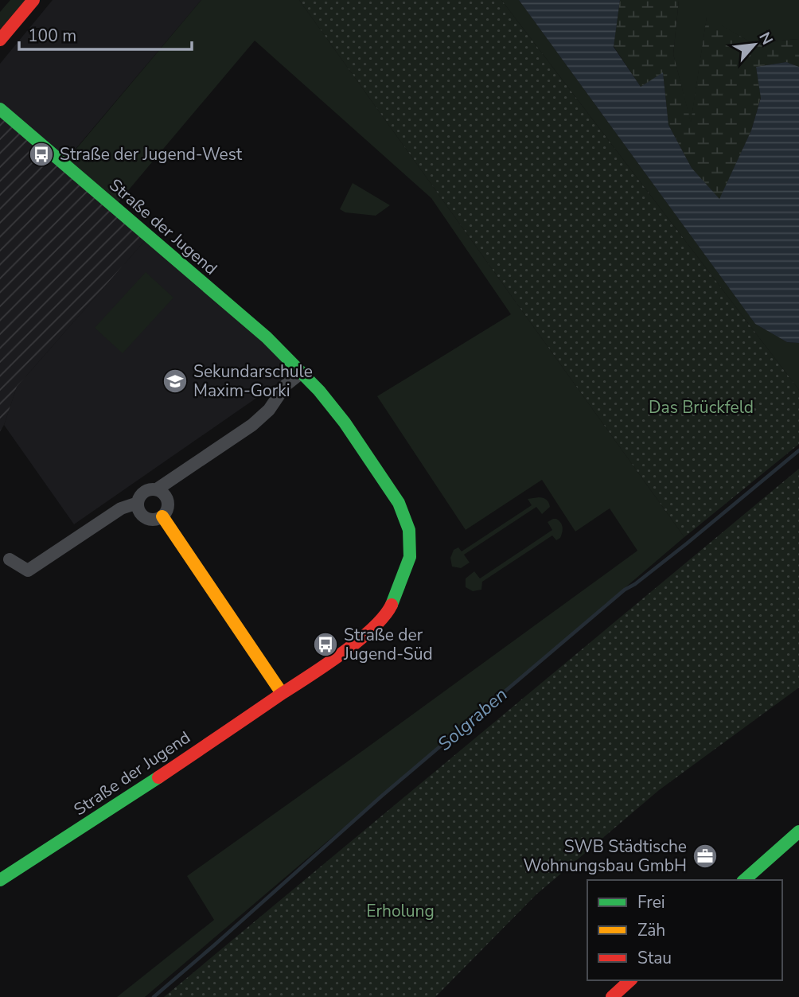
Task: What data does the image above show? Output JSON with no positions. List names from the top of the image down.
{
  "streets": {
    "street": ["Straße der Jugend"]
  },
  "water": ["Solgraben"],
  "parks": ["Das Brückfeld", "Erholung"],
  "places": {
    "bus stop": ["Straße der Jugend-West", "Straße der Jugend-Süd"],
    "school or university": ["Sekundarschule Maxim-Gorki"],
    "office": ["SWB Städtische Wohnungsbau GmbH"]
  },
  "legend": ["Frei", "Zäh", "Stau"],
  "scale_bar": "100 m",
  "north": "top right"
}
